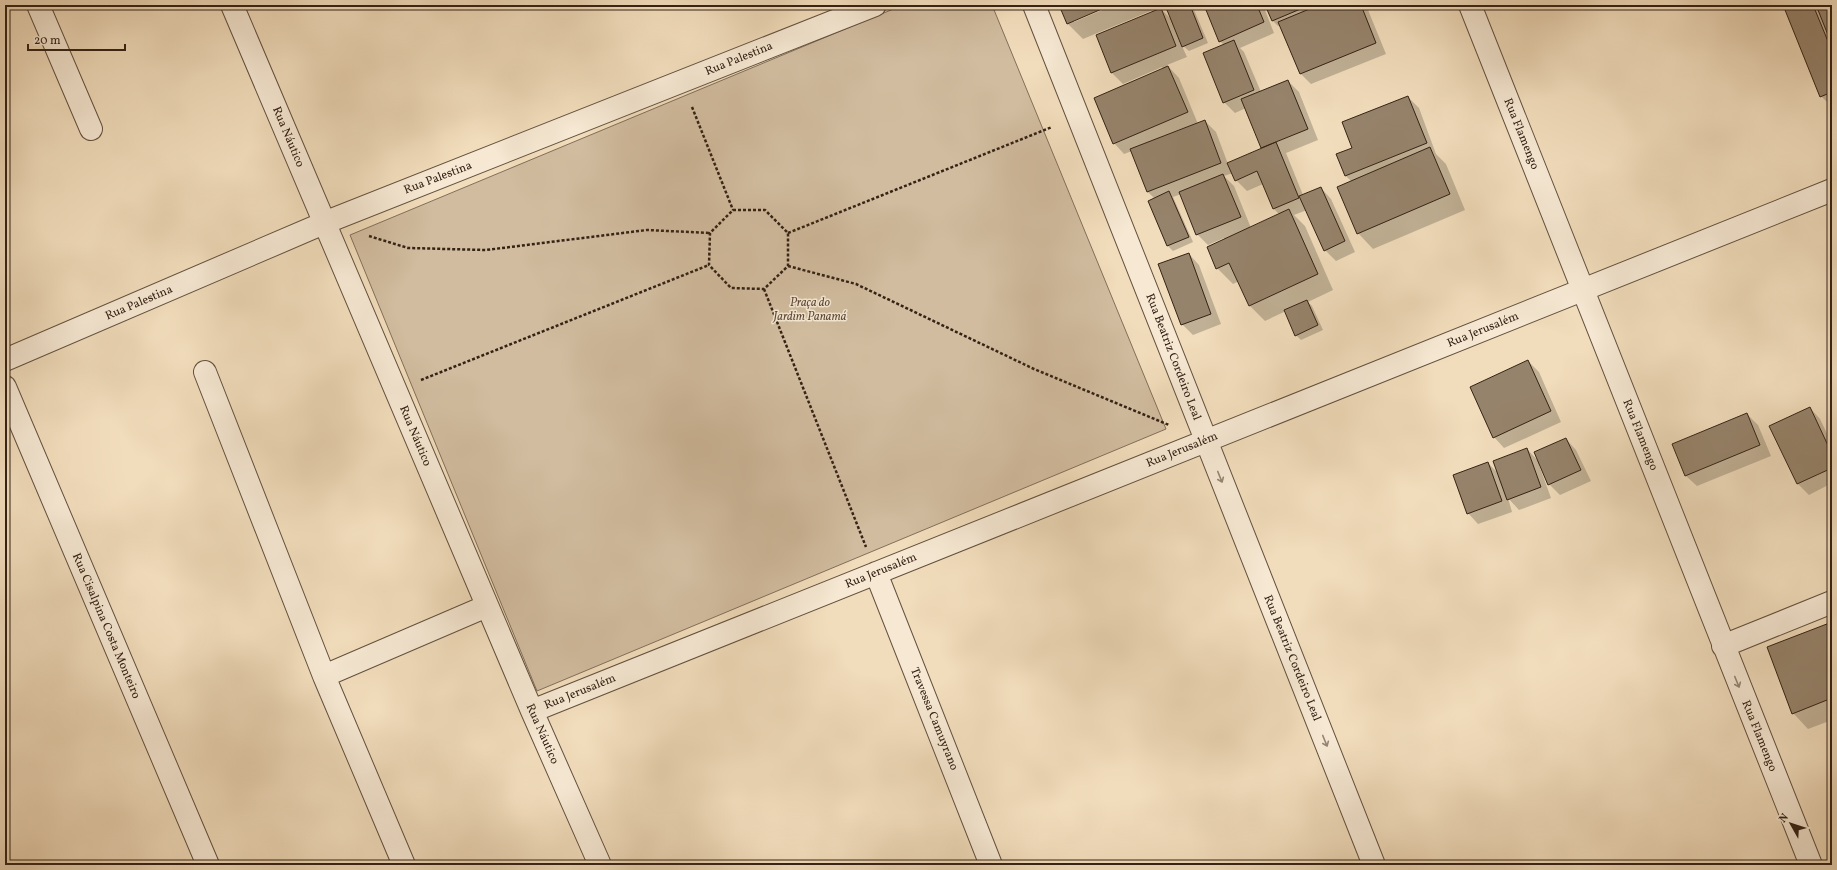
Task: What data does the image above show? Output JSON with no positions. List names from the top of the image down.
{
  "streets": {
    "street": [
      "Rua Palestina",
      "Rua Flamengo",
      "Rua Náutico",
      "Rua Jerusalém",
      "Rua Beatriz Cordeiro Leal",
      "Rua Cisalpina Costa Monteiro",
      "Travessa Camuyrano"
    ]
  },
  "crossings": [
    ["Rua Palestina", "Rua Náutico"],
    ["Rua Flamengo", "Rua Jerusalém"],
    ["Rua Náutico", "Rua Jerusalém"],
    ["Rua Jerusalém", "Rua Beatriz Cordeiro Leal"],
    ["Rua Jerusalém", "Travessa Camuyrano"]
  ],
  "one_way": ["Rua Beatriz Cordeiro Leal"],
  "parks": ["Praça do Jardim Panamá"],
  "scale_bar": "20 m",
  "north": "top left"
}
